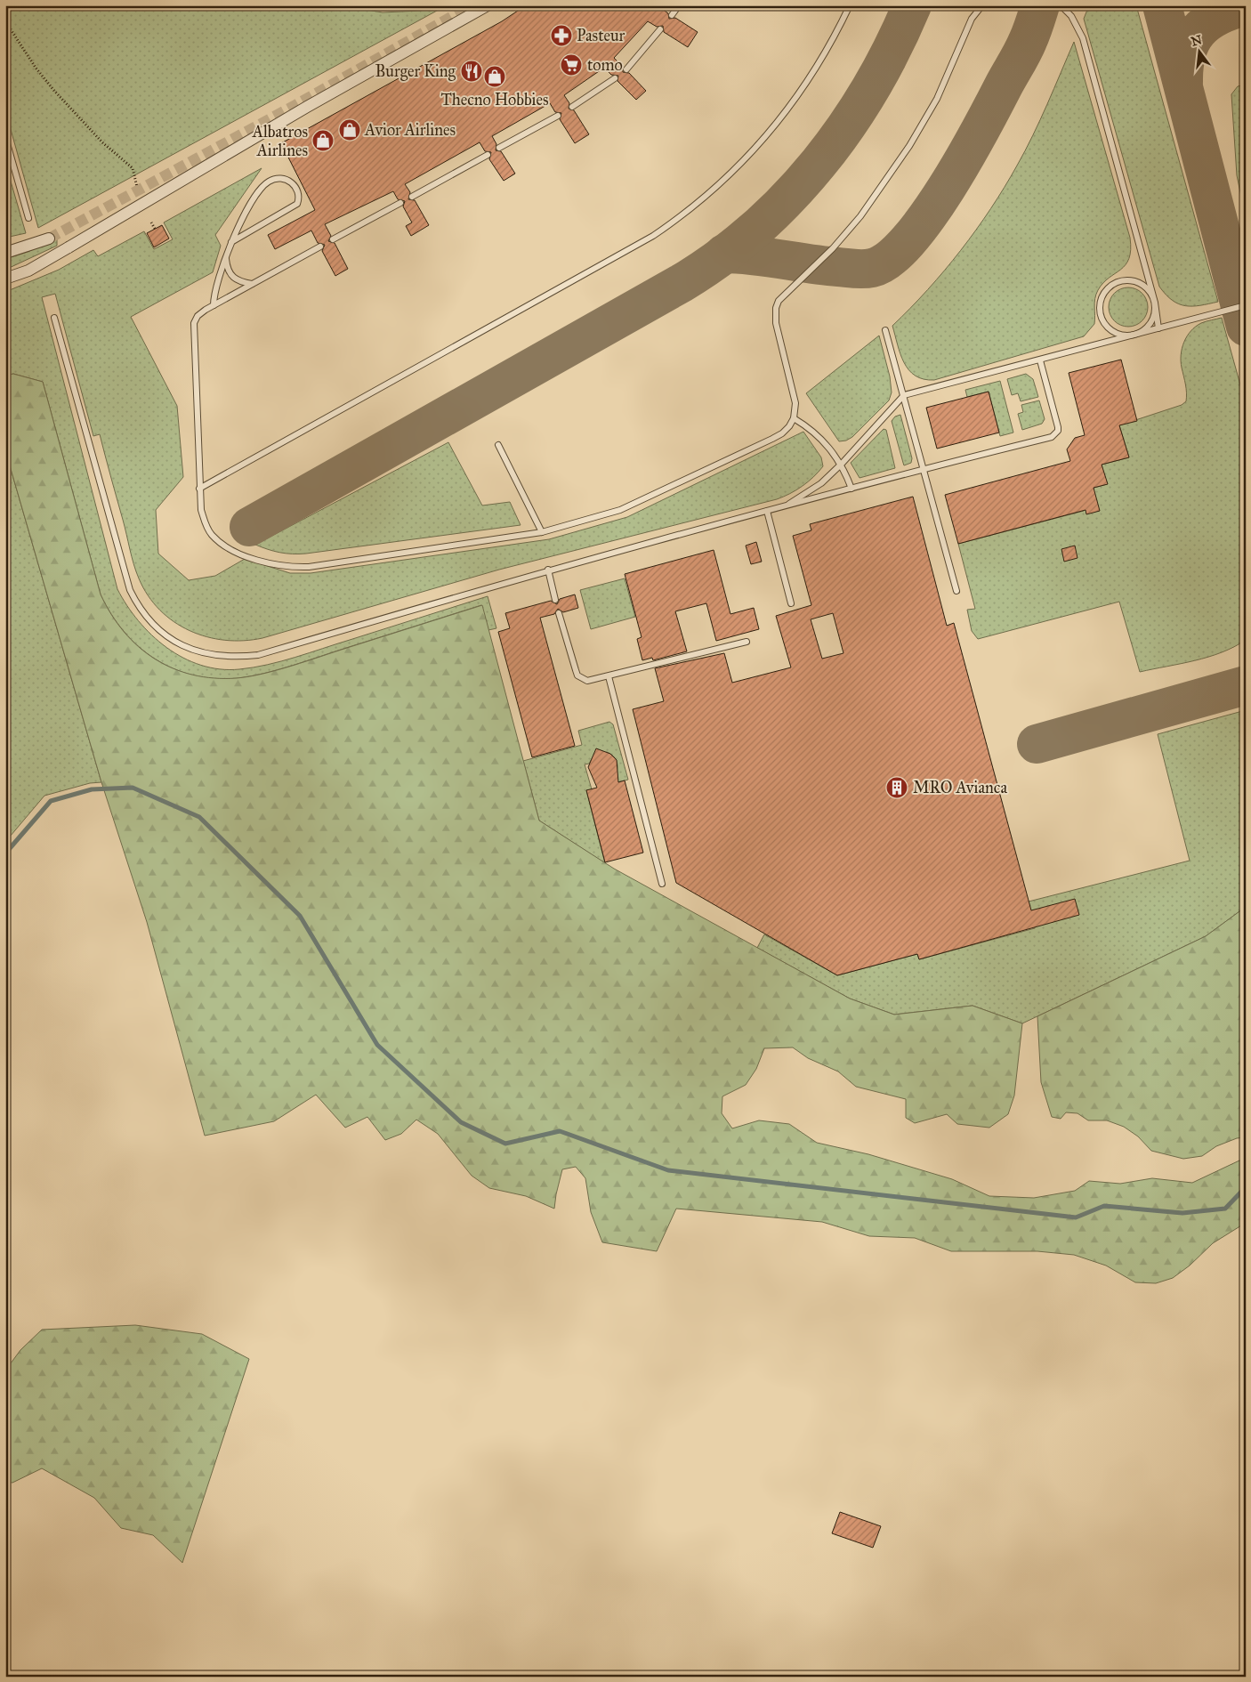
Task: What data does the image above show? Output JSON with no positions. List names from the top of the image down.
{
  "places": {
    "pharmacy": ["Pasteur"],
    "supermarket": ["tomo"],
    "restaurant": ["Burger King"],
    "shop": ["Thecno Hobbies", "Avior Airlines", "Albatros Airlines"],
    "building": ["MRO Avianca"]
  },
  "north": "top"
}
